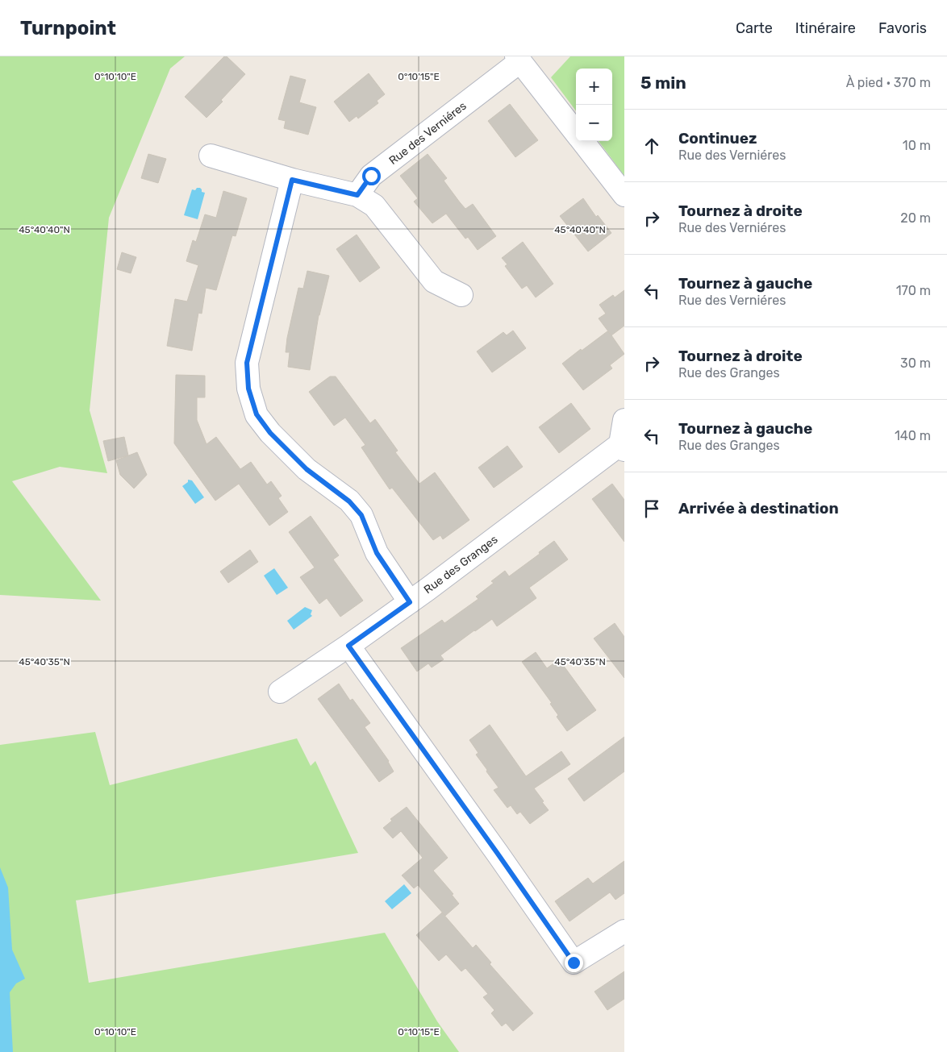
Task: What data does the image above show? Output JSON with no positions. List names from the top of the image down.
{
  "streets": {
    "street": ["Rue des Verniéres", "Rue des Granges"]
  },
  "page": {
    "header": "Turnpoint",
    "nav": ["Carte", "Itinéraire", "Favoris"],
    "heading": ["5 min", "À pied · 370 m"],
    "map_buttons": ["+", "−"],
    "list": [
      ["Continuez", "Rue des Verniéres", "10 m"],
      ["Tournez à droite", "Rue des Verniéres", "20 m"],
      ["Tournez à gauche", "Rue des Verniéres", "170 m"],
      ["Tournez à droite", "Rue des Granges", "30 m"],
      ["Tournez à gauche", "Rue des Granges", "140 m"],
      "Arrivée à destination"
    ]
  },
  "coordinates": [
    "0°10'10\"E",
    "0°10'15\"E",
    "45°40'40\"N",
    "45°40'35\"N"
  ]
}
